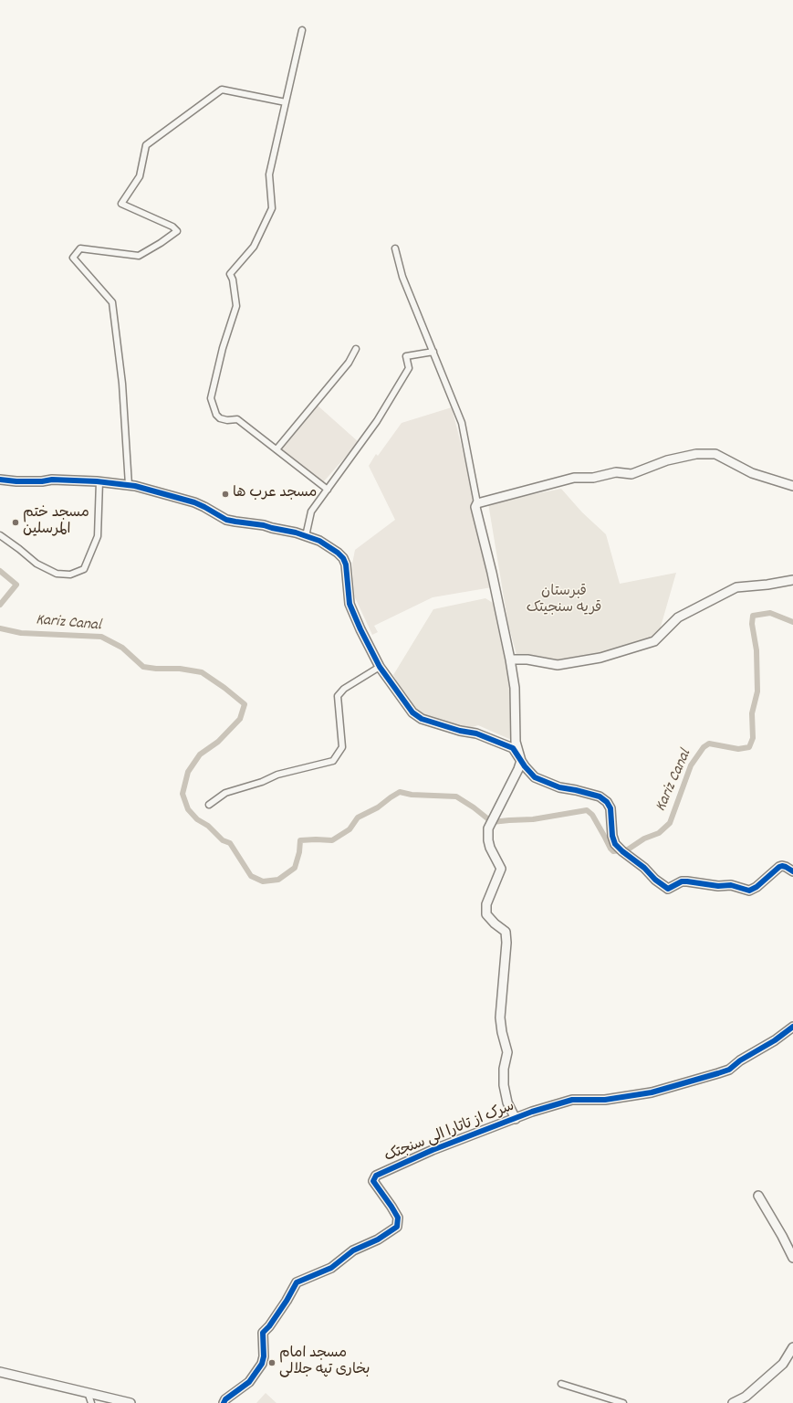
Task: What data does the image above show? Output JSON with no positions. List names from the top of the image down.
{
  "streets": {
    "street": ["سرک از تاتارا الی سنجتک"]
  },
  "water": ["Kariz Canal"],
  "parks": ["قبرستان قریه سنجیتک"],
  "places": ["مسجد عرب ها", "مسجد ختم المرسلین", "مسجد امام بخاری تپه جلالی"]
}
